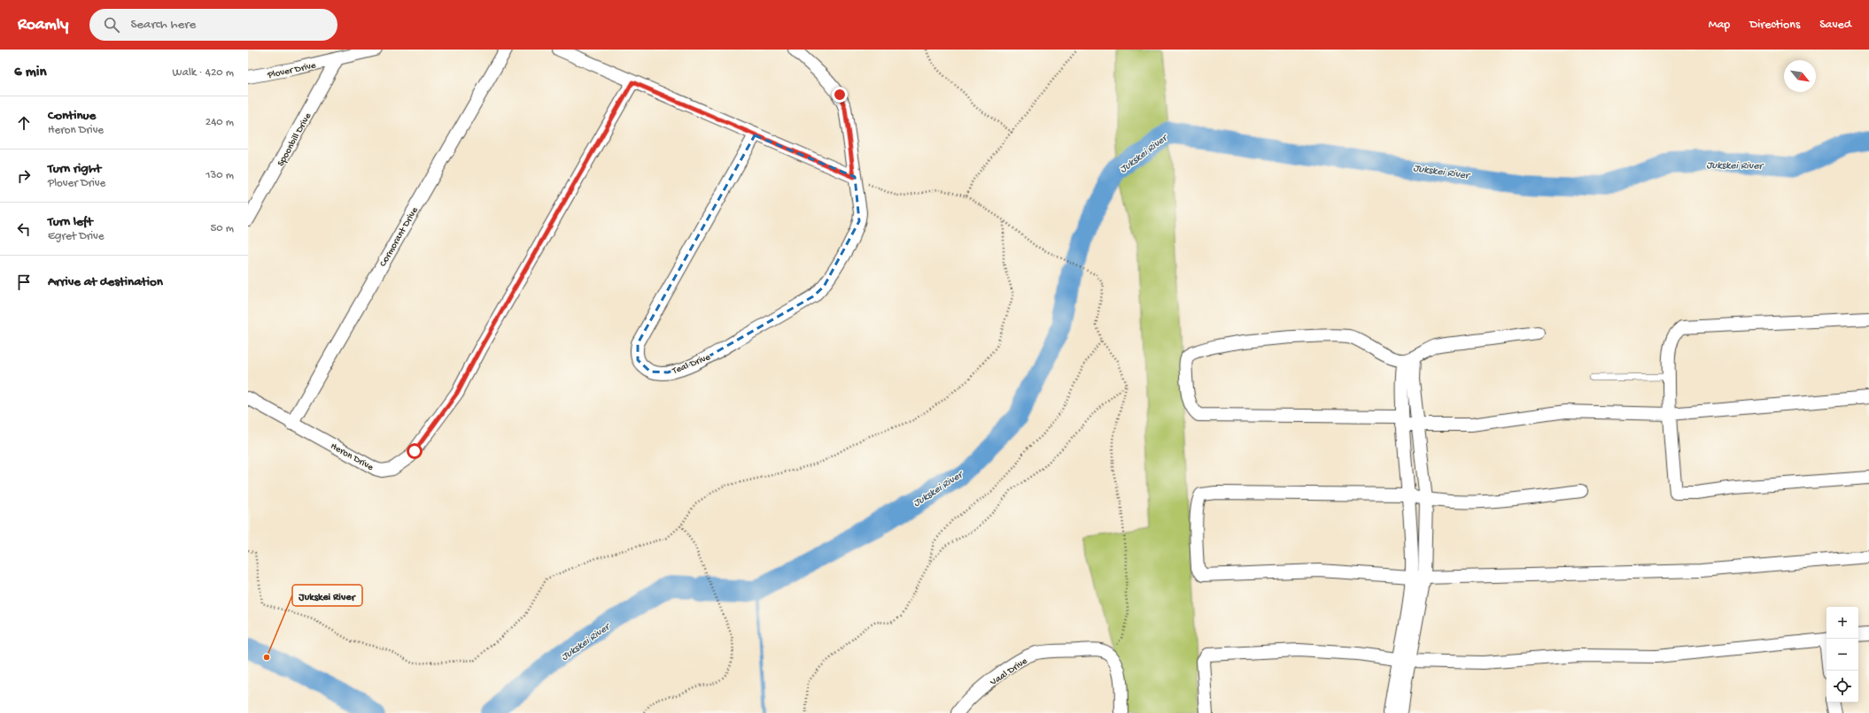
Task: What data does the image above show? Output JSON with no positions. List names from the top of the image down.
{
  "streets": {
    "street": [
      "Plover Drive",
      "Spoonbill Drive",
      "Cormorant Drive",
      "Teal Drive",
      "Heron Drive",
      "Vaal Drive"
    ]
  },
  "crossings": [
    ["Plover Drive", "Spoonbill Drive"],
    ["Cormorant Drive", "Heron Drive"]
  ],
  "water": ["Jukskei River"],
  "places": ["Jukskei River"],
  "north": "bottom right",
  "page": {
    "header": "Roamly",
    "search": "Search here",
    "nav": ["Map", "Directions", "Saved"],
    "heading": ["6 min", "Walk · 420 m"],
    "list": [
      ["Continue", "Heron Drive", "240 m"],
      ["Turn right", "Plover Drive", "130 m"],
      ["Turn left", "Egret Drive", "50 m"],
      "Arrive at destination"
    ],
    "map_buttons": ["+", "−"]
  }
}
